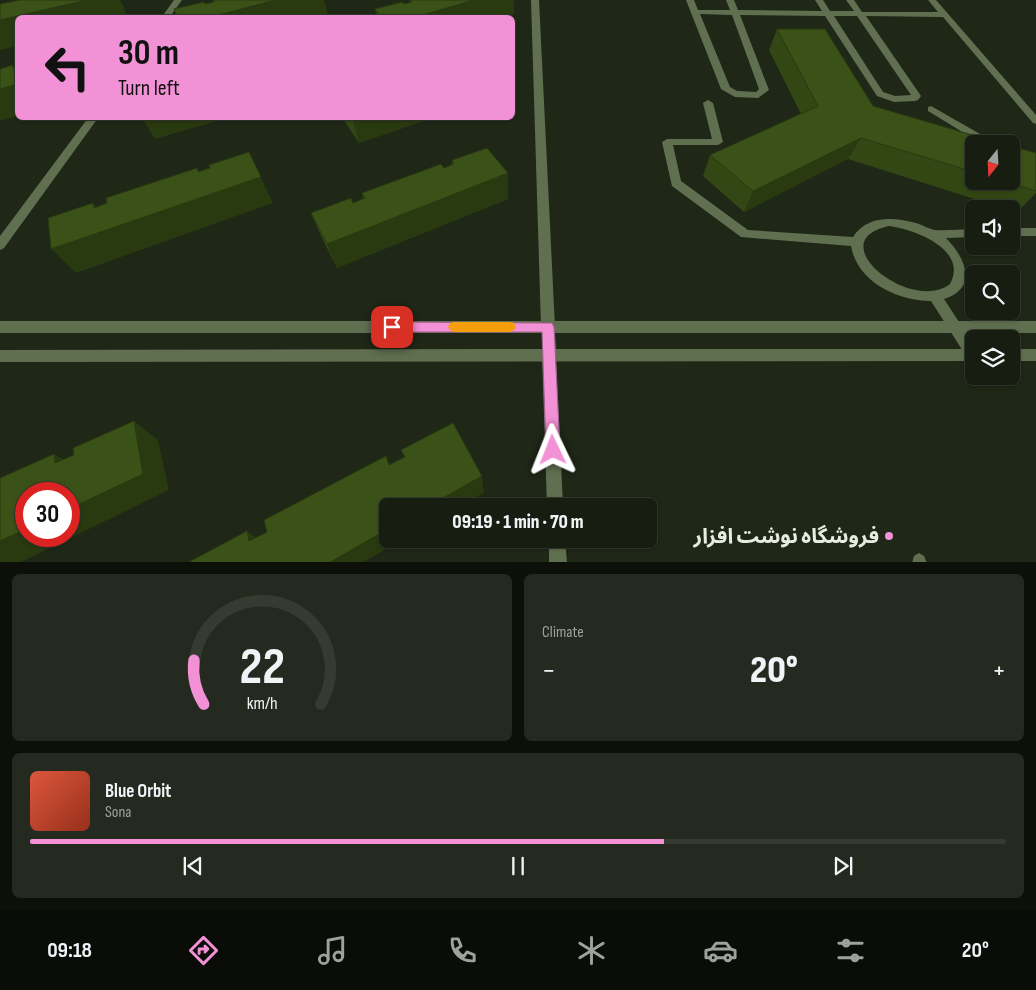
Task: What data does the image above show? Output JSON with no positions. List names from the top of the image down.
{
  "places": ["فروشگاه نوشت افزار"],
  "north": "bottom",
  "page": {
    "turn": ["30 m", "Turn left"],
    "limit": "30",
    "trip": "09:19 · 1 min · 70 m",
    "tile": "Climate",
    "heat": ["−", "20°", "+"],
    "song": ["Blue Orbit", "Sona"],
    "tabs": ["09:18", "20°"],
    "gauge": ["22", "km/h"]
  }
}
